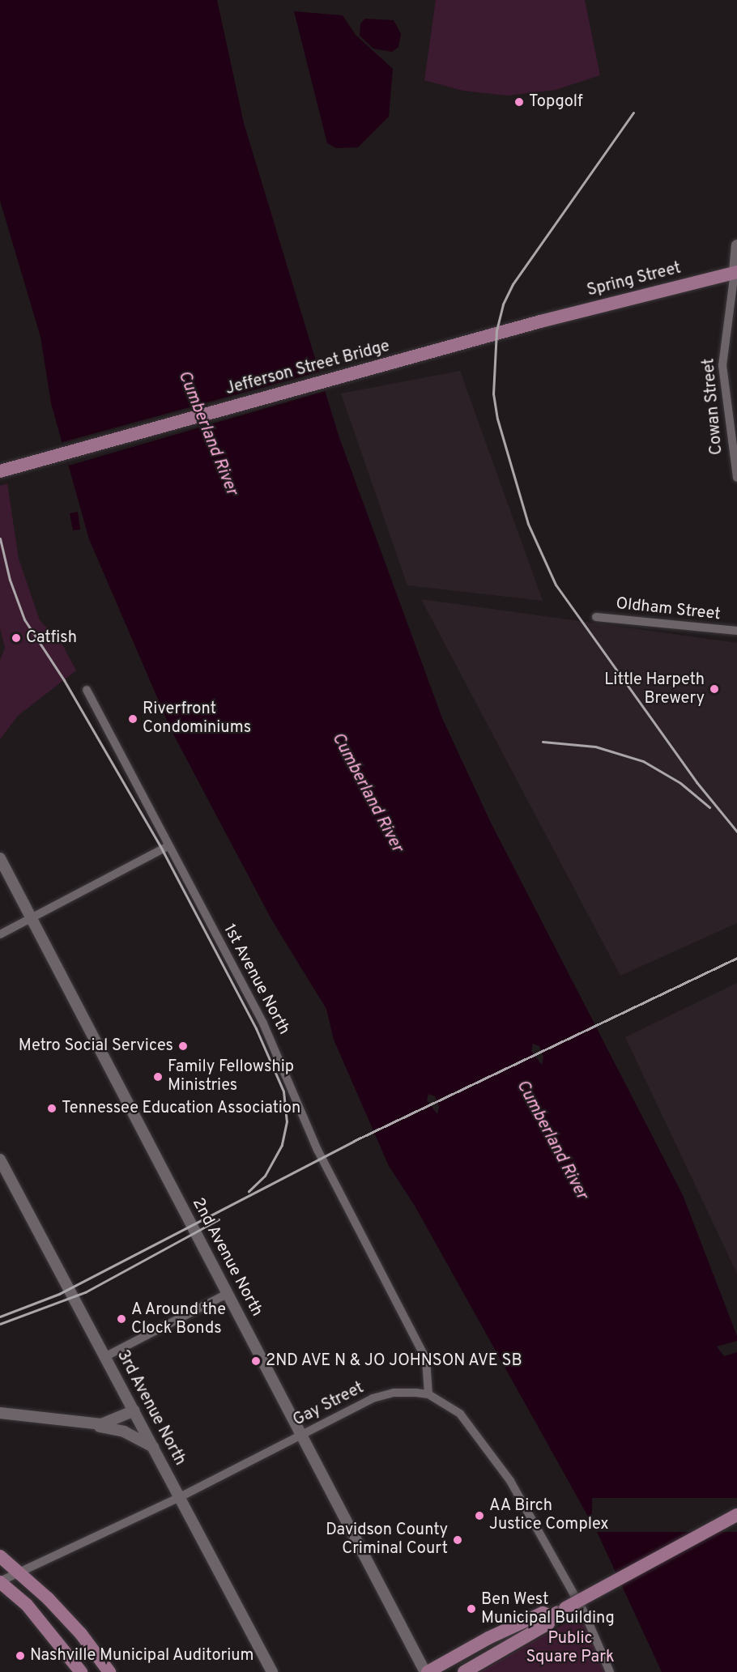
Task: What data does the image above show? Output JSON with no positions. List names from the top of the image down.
{
  "streets": {
    "main road": ["Spring Street", "Jefferson Street Bridge"],
    "street": [
      "Cowan Street",
      "Oldham Street",
      "1st Avenue North",
      "2nd Avenue North",
      "Gay Street",
      "3rd Avenue North"
    ]
  },
  "crossings": [
    ["Spring Street", "Jefferson Street Bridge"],
    ["Spring Street", "Cowan Street"],
    ["1st Avenue North", "Gay Street"],
    ["2nd Avenue North", "Gay Street"],
    ["Gay Street", "3rd Avenue North"]
  ],
  "water": ["Cumberland River"],
  "parks": ["Public Square Park"],
  "places": [
    "Topgolf",
    "Catfish",
    "Little Harpeth Brewery",
    "Riverfront Condominiums",
    "Metro Social Services",
    "Family Fellowship Ministries",
    "Tennessee Education Association",
    "A Around the Clock Bonds",
    "2ND AVE N & JO JOHNSON AVE SB",
    "AA Birch Justice Complex",
    "Davidson County Criminal Court",
    "Ben West Municipal Building",
    "Nashville Municipal Auditorium"
  ]
}
